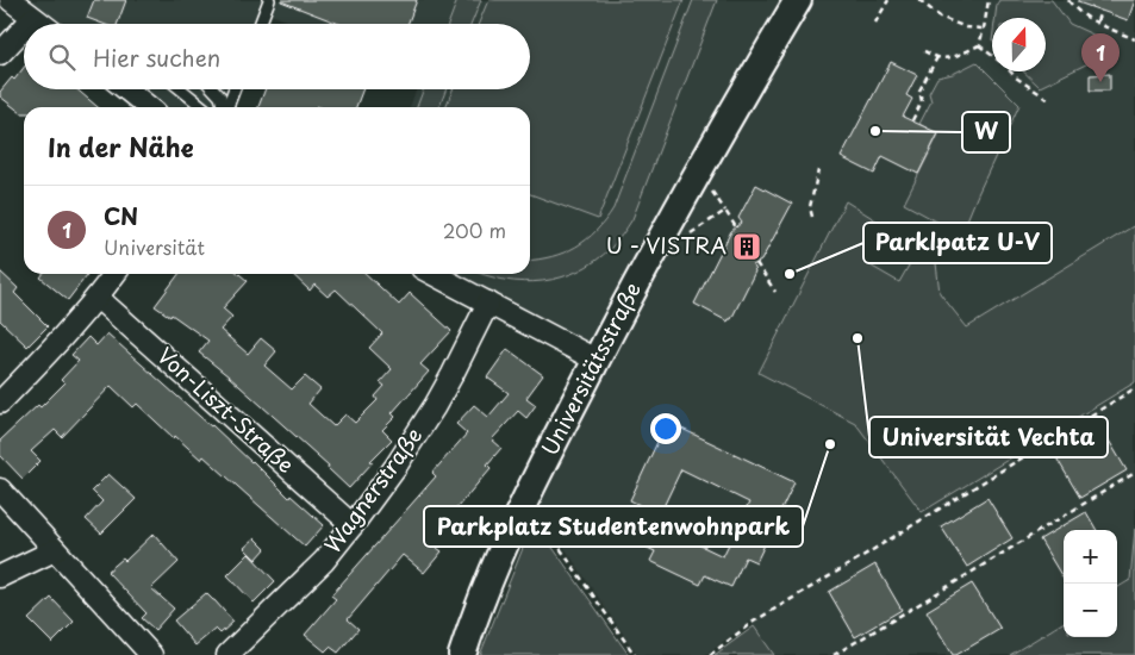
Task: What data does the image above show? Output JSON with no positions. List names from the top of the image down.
{
  "streets": {
    "street": ["Universitätsstraße", "Von-Liszt-Straße", "Wagnerstraße"]
  },
  "crossings": [
    ["Von-Liszt-Straße", "Wagnerstraße"]
  ],
  "places": {
    "other": [
      "W",
      "Parklpatz U-V",
      "Universität Vechta",
      "Parkplatz Studentenwohnpark"
    ],
    "building": ["U - VISTRA"]
  },
  "north": "top",
  "page": {
    "search": "Hier suchen",
    "pins": "1",
    "heading": "In der Nähe",
    "list": [
      {
        "mark": "1",
        "name": "CN",
        "note": "Universität",
        "value": "200 m"
      }
    ],
    "map_buttons": ["+", "−"]
  }
}
